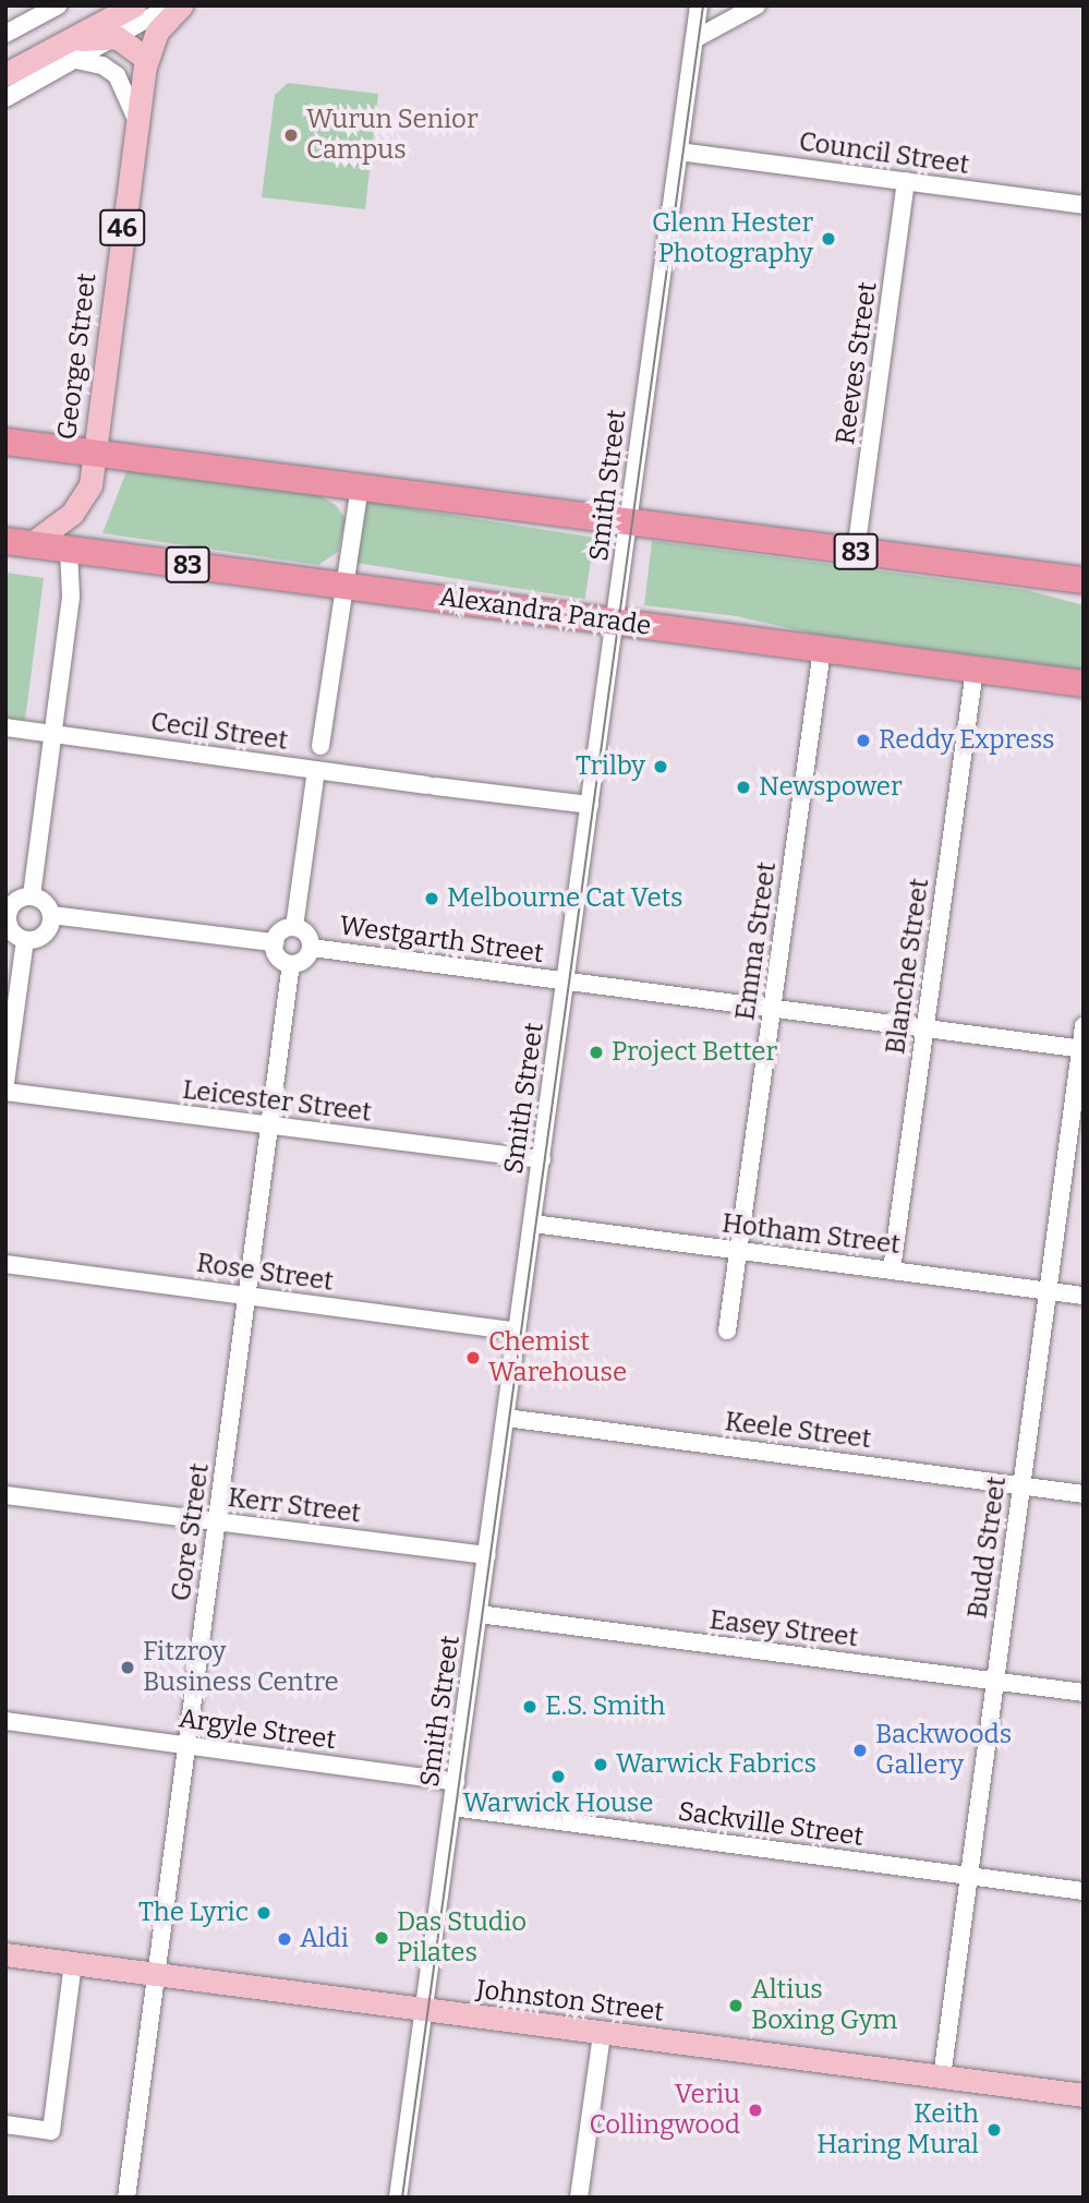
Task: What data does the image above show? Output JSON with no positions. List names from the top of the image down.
{
  "streets": {
    "highway": ["83", "Alexandra Parade"],
    "main road": ["46", "George Street", "Johnston Street"],
    "street": [
      "Council Street",
      "Reeves Street",
      "Smith Street",
      "Cecil Street",
      "Westgarth Street",
      "Emma Street",
      "Blanche Street",
      "Leicester Street",
      "Hotham Street",
      "Rose Street",
      "Keele Street",
      "Kerr Street",
      "Gore Street",
      "Budd Street",
      "Easey Street",
      "Argyle Street",
      "Sackville Street"
    ]
  },
  "crossings": [
    ["Council Street", "Reeves Street"],
    ["Council Street", "Smith Street"],
    ["46", "George Street"],
    ["George Street", "83"],
    ["George Street", "Alexandra Parade"],
    ["Reeves Street", "83"],
    ["Smith Street", "83"],
    ["Smith Street", "Alexandra Parade"],
    ["Smith Street", "Cecil Street"],
    ["Smith Street", "Westgarth Street"],
    ["Smith Street", "Leicester Street"],
    ["Smith Street", "Hotham Street"],
    ["Smith Street", "Rose Street"],
    ["Smith Street", "Keele Street"],
    ["Smith Street", "Kerr Street"],
    ["Smith Street", "Easey Street"],
    ["Smith Street", "Argyle Street"],
    ["Smith Street", "Sackville Street"],
    ["Smith Street", "Johnston Street"],
    ["Alexandra Parade", "Emma Street"],
    ["Alexandra Parade", "Blanche Street"],
    ["Westgarth Street", "Emma Street"],
    ["Westgarth Street", "Blanche Street"],
    ["Westgarth Street", "Gore Street"],
    ["Westgarth Street", "Budd Street"],
    ["Emma Street", "Hotham Street"],
    ["Blanche Street", "Hotham Street"],
    ["Leicester Street", "Gore Street"],
    ["Hotham Street", "Budd Street"],
    ["Rose Street", "Gore Street"],
    ["Keele Street", "Budd Street"],
    ["Kerr Street", "Gore Street"],
    ["Gore Street", "Argyle Street"],
    ["Gore Street", "Johnston Street"],
    ["Budd Street", "Easey Street"],
    ["Budd Street", "Sackville Street"],
    ["Budd Street", "Johnston Street"]
  ],
  "places": [
    "Wurun Senior Campus",
    "Glenn Hester Photography",
    "Reddy Express",
    "Trilby",
    "Newspower",
    "Melbourne Cat Vets",
    "Project Better",
    "Chemist Warehouse",
    "Fitzroy Business Centre",
    "E.S. Smith",
    "Backwoods Gallery",
    "Warwick Fabrics",
    "Warwick House",
    "The Lyric",
    "Das Studio Pilates",
    "Aldi",
    "Altius Boxing Gym",
    "Veriu Collingwood",
    "Keith Haring Mural"
  ]
}
